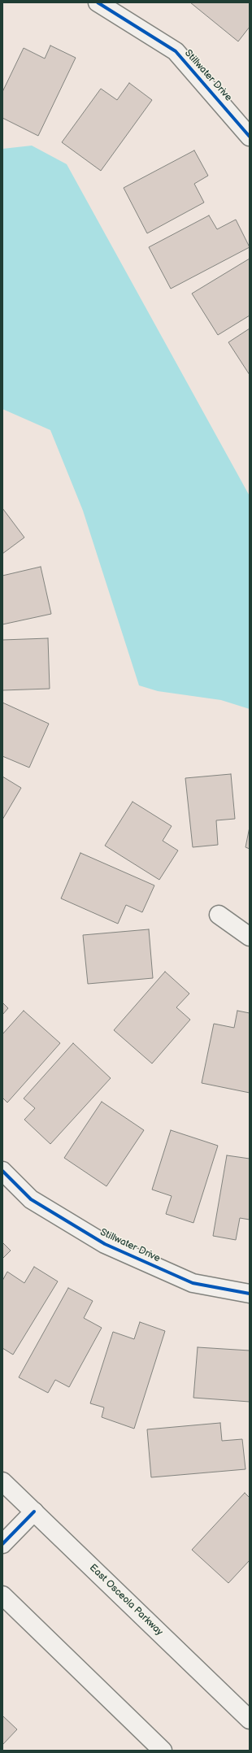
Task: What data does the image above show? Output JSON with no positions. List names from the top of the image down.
{
  "streets": {
    "street": ["Stillwater Drive", "East Osceola Parkway"]
  }
}
